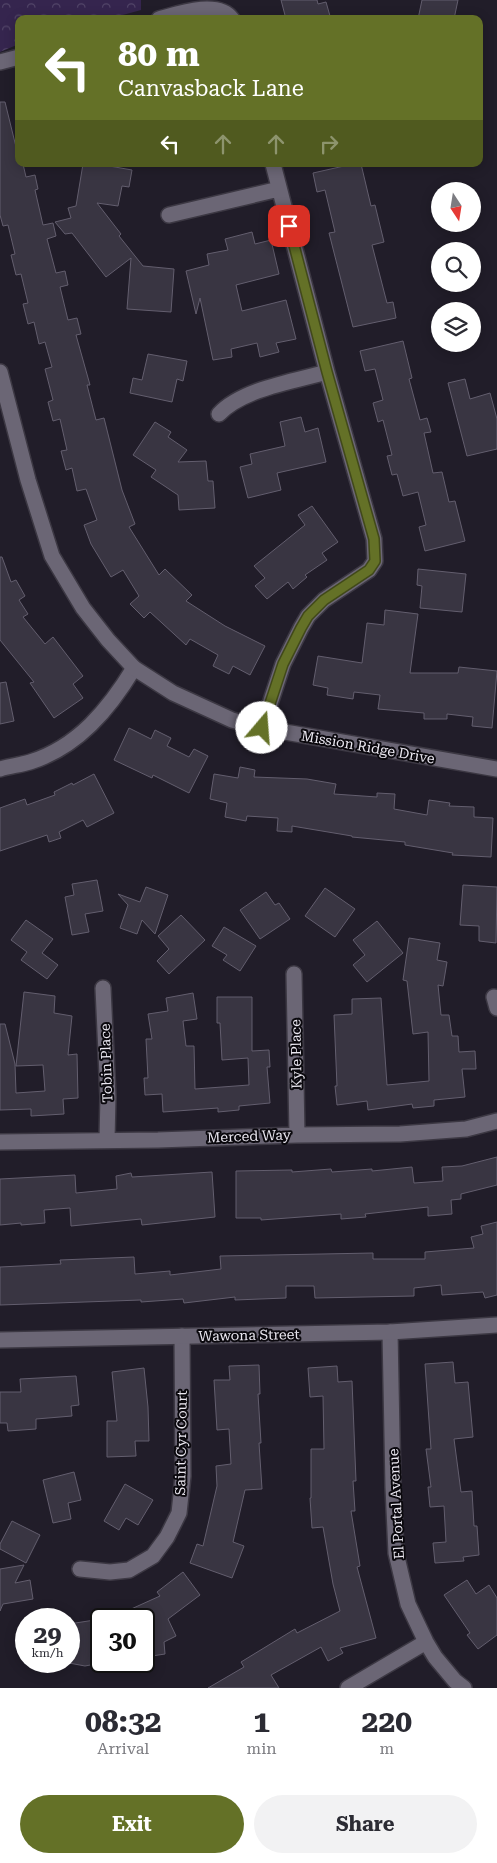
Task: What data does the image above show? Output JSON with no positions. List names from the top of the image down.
{
  "streets": {
    "street": [
      "Mission Ridge Drive",
      "Kyle Place",
      "Tobin Place",
      "Merced Way",
      "Wawona Street",
      "Saint Cyr Court",
      "El Portal Avenue"
    ]
  },
  "crossings": [
    ["Kyle Place", "Merced Way"],
    ["Tobin Place", "Merced Way"],
    ["Wawona Street", "Saint Cyr Court"],
    ["Wawona Street", "El Portal Avenue"]
  ],
  "north": "bottom",
  "page": {
    "turn": ["80 m", "Canvasback Lane"],
    "speed": "29 km/h",
    "limit": "30",
    "eta": [
      "08:32",
      "Arrival",
      "1",
      "min",
      "220",
      "m"
    ],
    "buttons": ["Exit", "Share"]
  }
}
